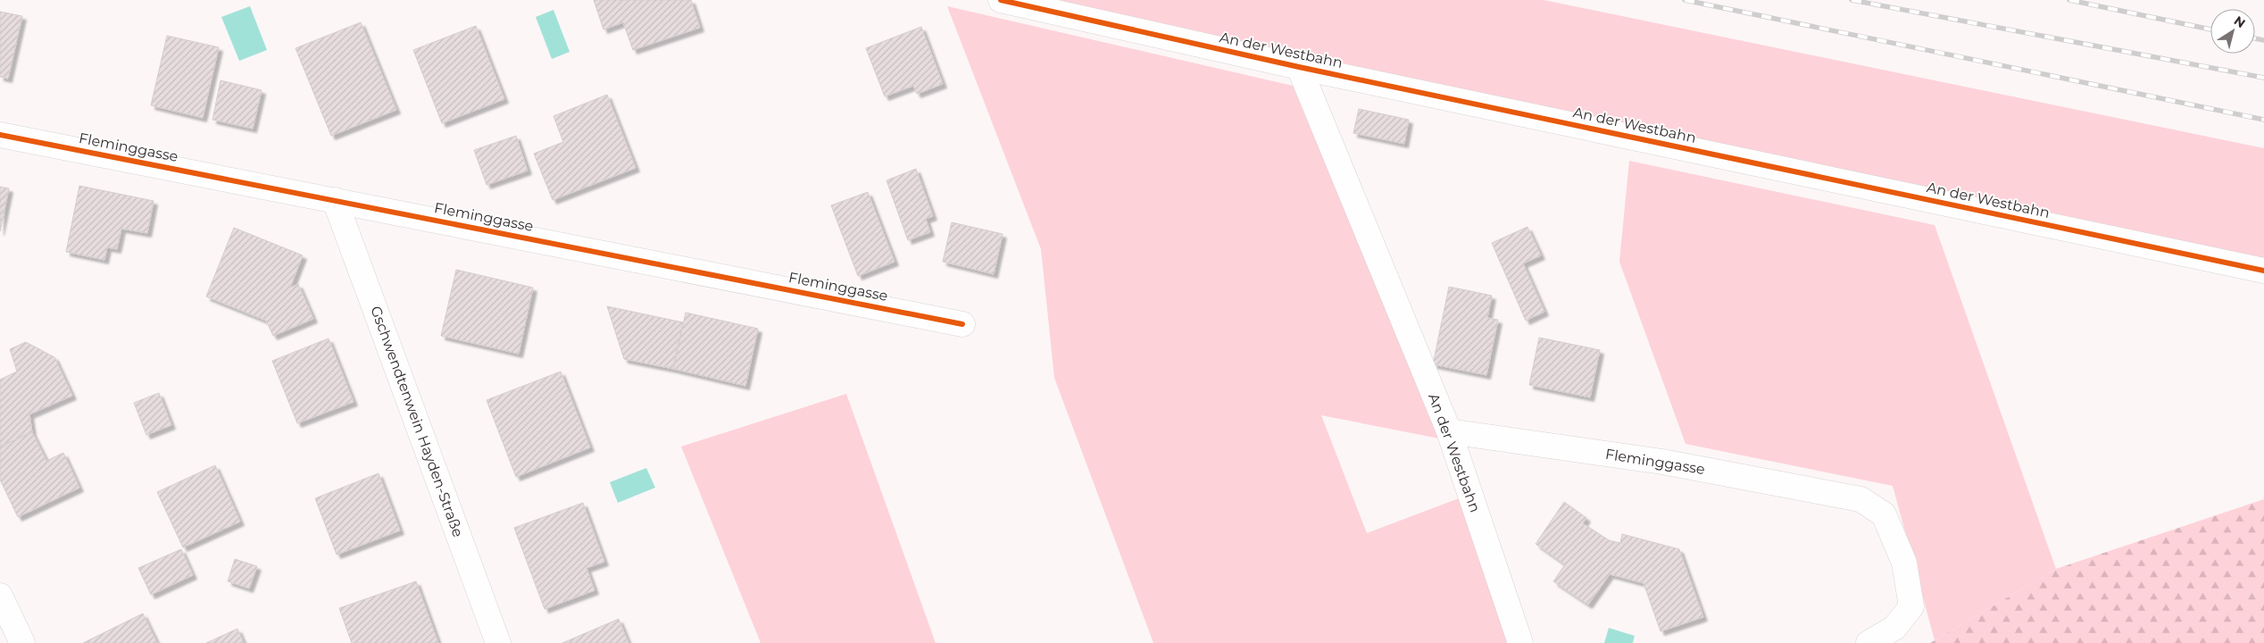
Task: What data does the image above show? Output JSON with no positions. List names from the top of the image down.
{
  "streets": {
    "street": ["An der Westbahn", "Fleminggasse", "Gschwendtenwein Hayden-Straße"]
  },
  "crossings": [
    ["An der Westbahn", "Fleminggasse"],
    ["Fleminggasse", "Gschwendtenwein Hayden-Straße"]
  ],
  "north": "top right"
}
